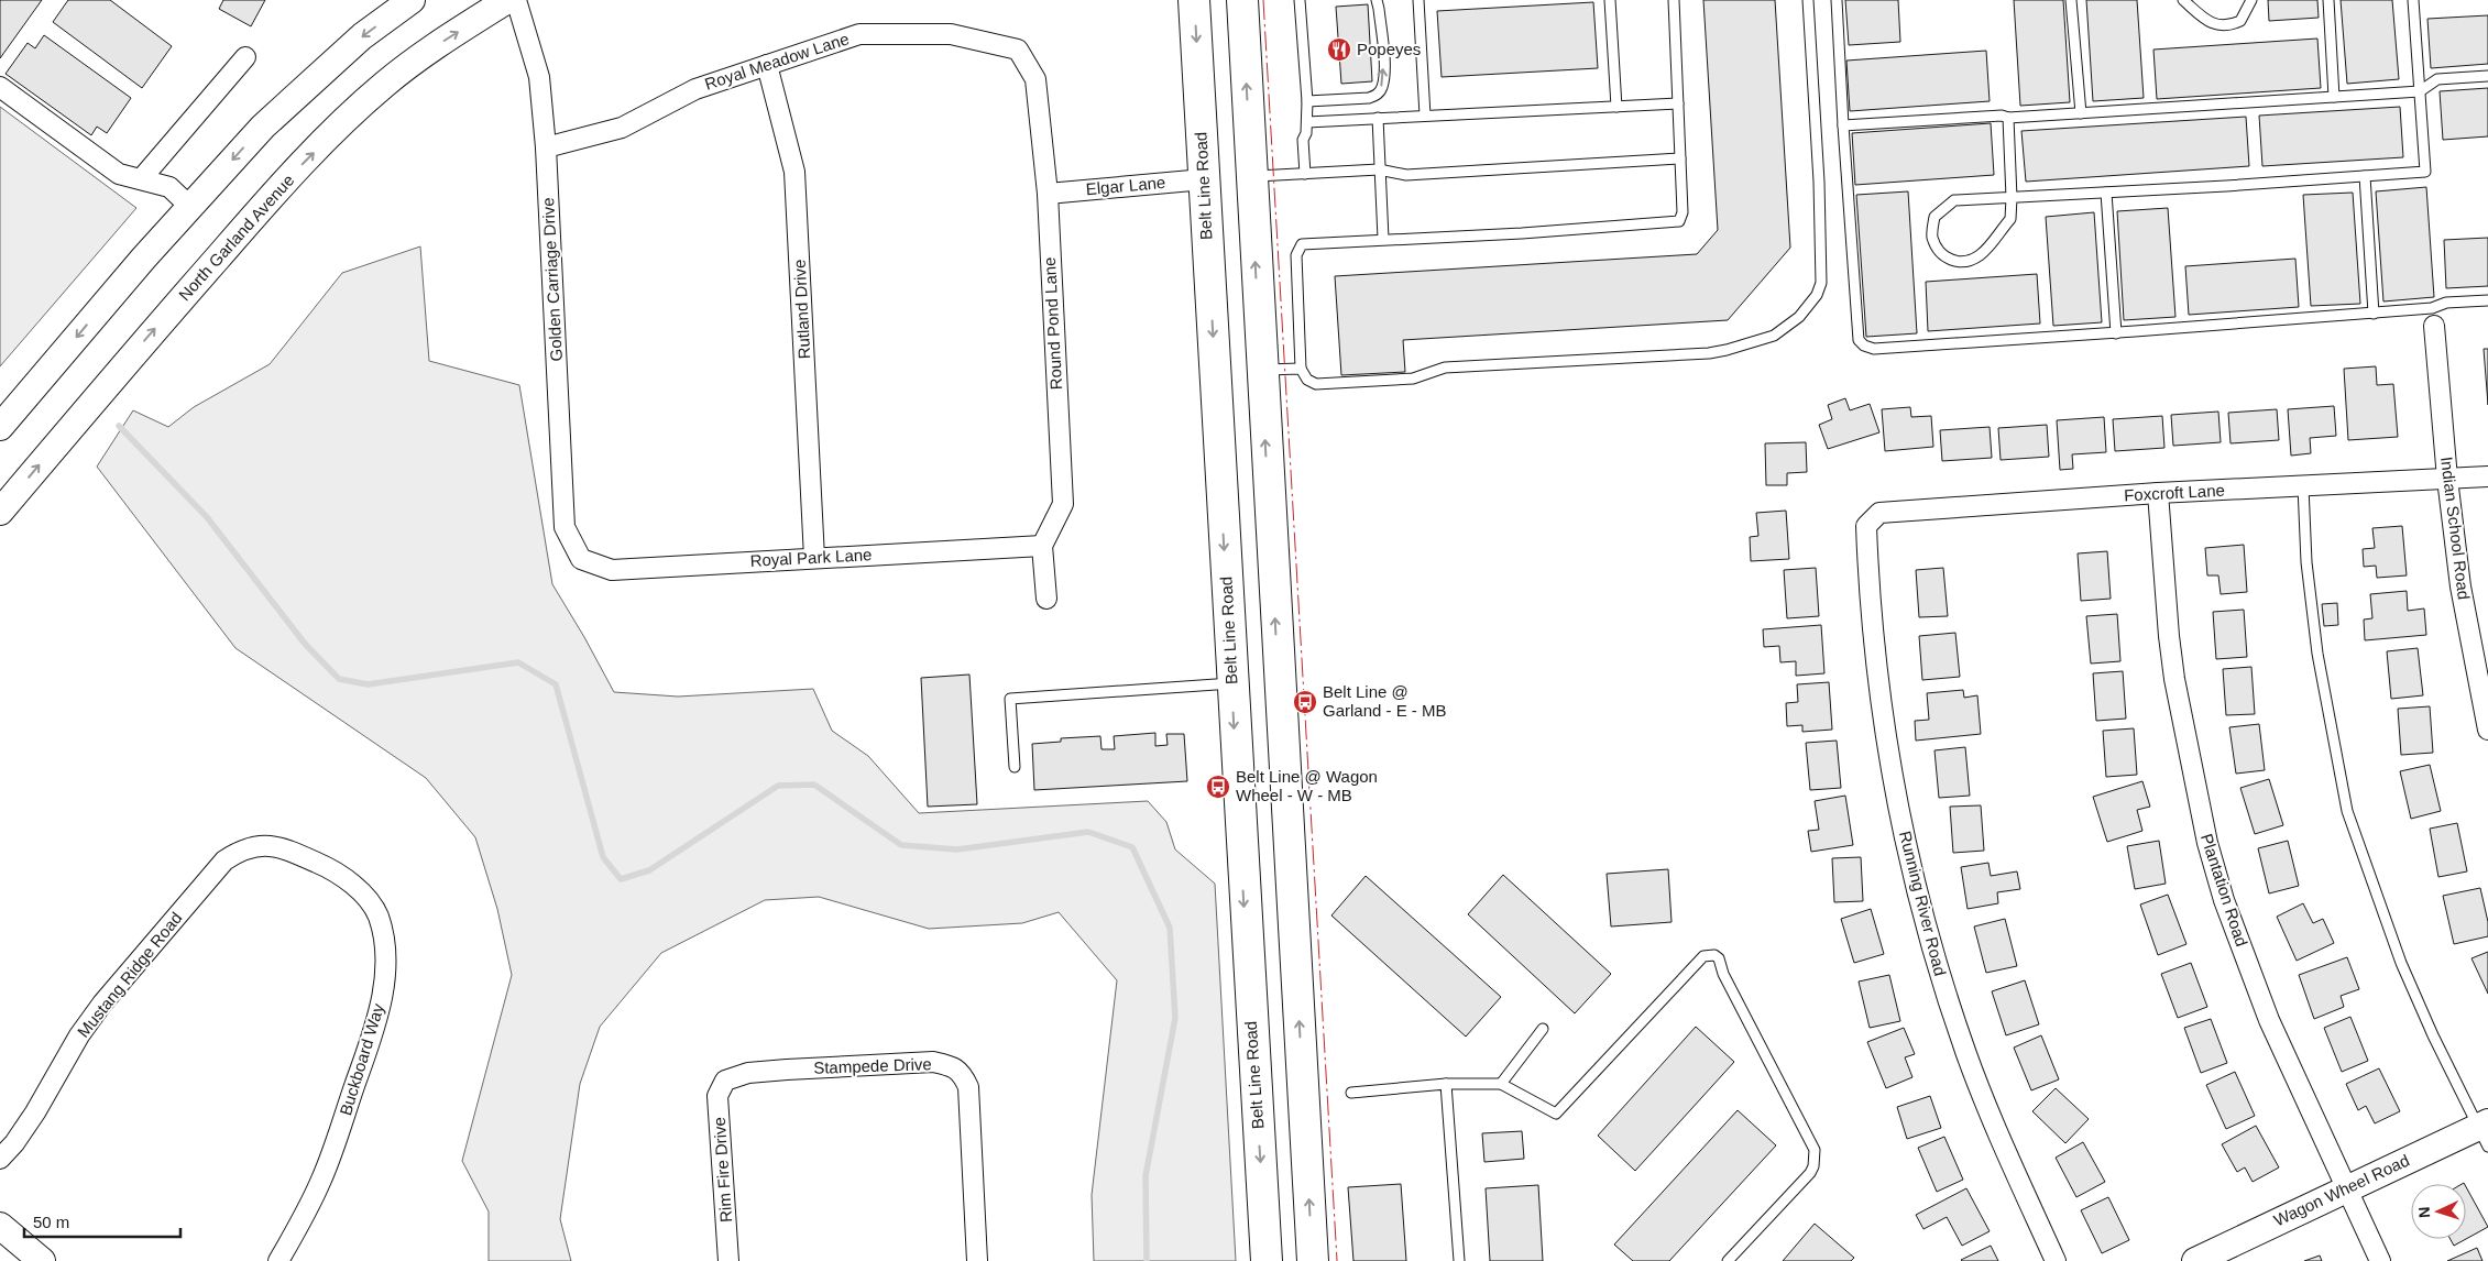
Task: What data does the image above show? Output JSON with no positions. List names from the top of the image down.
{
  "streets": {
    "main road": ["Belt Line Road", "North Garland Avenue", "Wagon Wheel Road"],
    "street": [
      "Royal Meadow Lane",
      "Elgar Lane",
      "Golden Carriage Drive",
      "Rutland Drive",
      "Round Pond Lane",
      "Foxcroft Lane",
      "Indian School Road",
      "Royal Park Lane",
      "Plantation Road",
      "Running River Road",
      "Mustang Ridge Road",
      "Buckboard Way",
      "Stampede Drive",
      "Rim Fire Drive"
    ]
  },
  "crossings": [
    ["Royal Meadow Lane", "Golden Carriage Drive"],
    ["Royal Meadow Lane", "Rutland Drive"],
    ["Royal Meadow Lane", "Round Pond Lane"],
    ["Elgar Lane", "Belt Line Road"],
    ["Elgar Lane", "Round Pond Lane"],
    ["Golden Carriage Drive", "Royal Park Lane"],
    ["Rutland Drive", "Royal Park Lane"],
    ["Round Pond Lane", "Royal Park Lane"],
    ["Foxcroft Lane", "Indian School Road"],
    ["Foxcroft Lane", "Plantation Road"],
    ["Foxcroft Lane", "Running River Road"],
    ["Plantation Road", "Wagon Wheel Road"],
    ["Mustang Ridge Road", "Buckboard Way"],
    ["Stampede Drive", "Rim Fire Drive"]
  ],
  "places": {
    "restaurant": ["Popeyes"],
    "bus stop": ["Belt Line @ Garland - E - MB", "Belt Line @ Wagon Wheel - W - MB"]
  },
  "scale_bar": "50 m",
  "north": "left"
}
